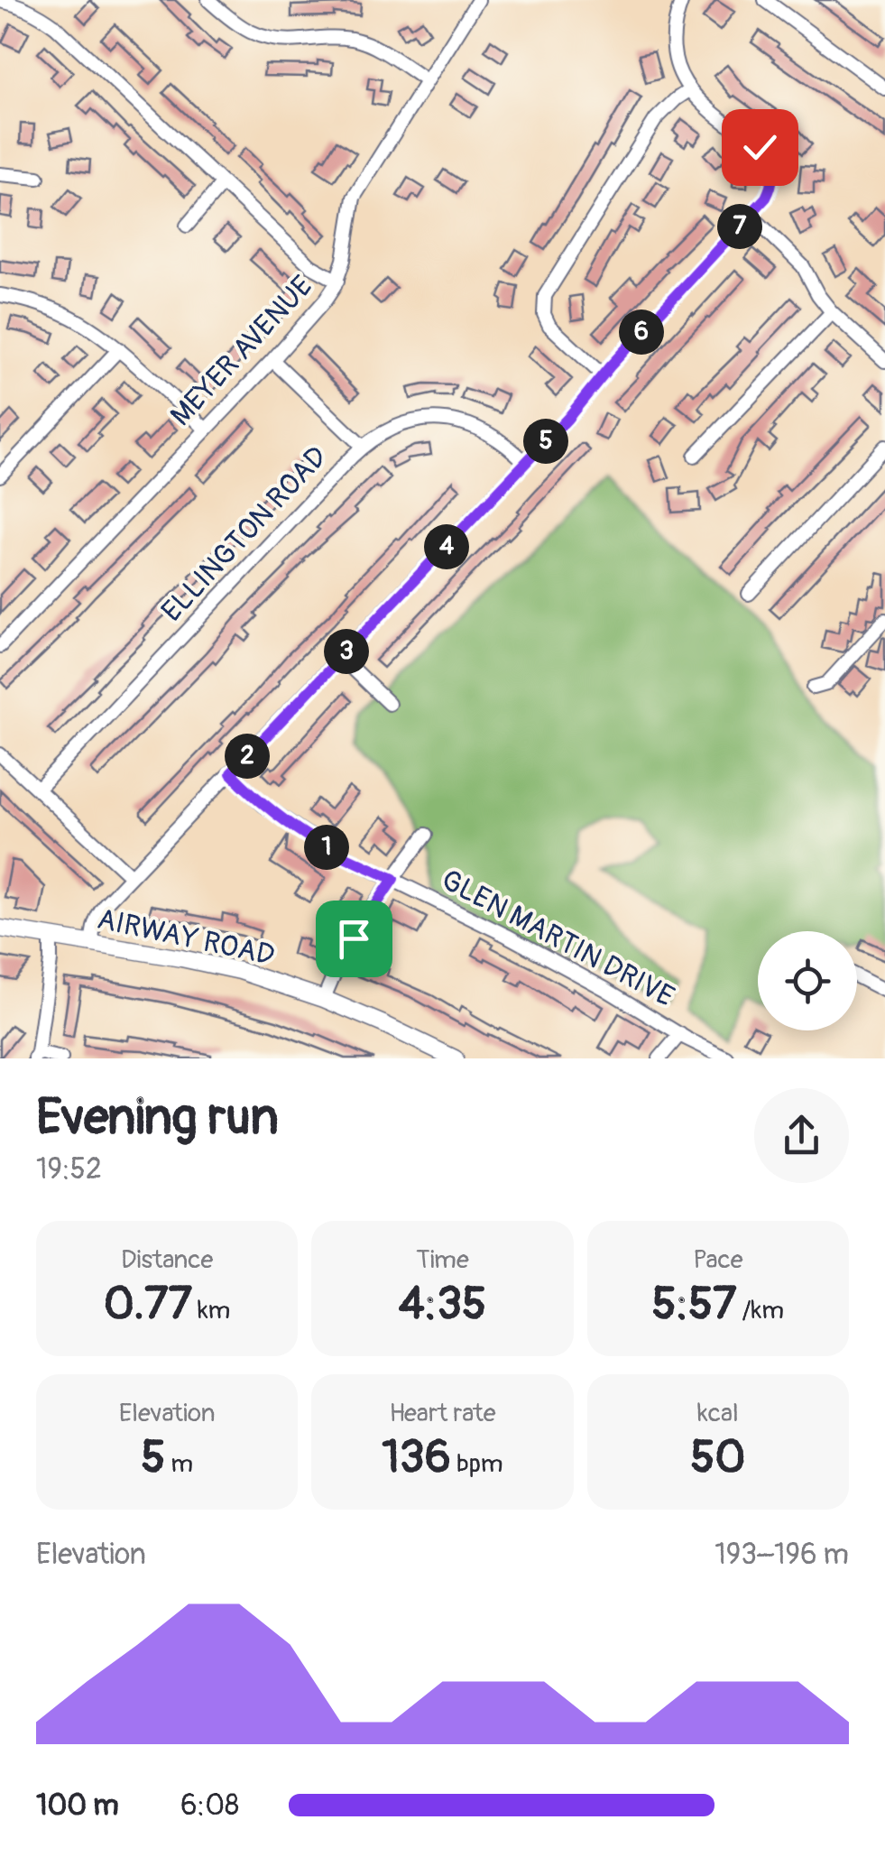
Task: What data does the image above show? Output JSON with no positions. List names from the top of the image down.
{
  "streets": {
    "main road": ["AIRWAY ROAD"],
    "street": ["MEYER AVENUE", "ELLINGTON ROAD", "GLEN MARTIN DRIVE"]
  },
  "page": {
    "pins": [
      "7",
      "6",
      "5",
      "4",
      "3",
      "2",
      "1"
    ],
    "heading": ["Evening run", "19:52"],
    "stats": [
      ["Distance", "0.77 km"],
      ["Time", "4:35"],
      ["Pace", "5:57 /km"],
      ["Elevation", "5 m"],
      ["Heart rate", "136 bpm"],
      ["kcal", "50"]
    ],
    "chart": ["Elevation", "193–196 m"],
    "list": [
      {
        "name": "100 m",
        "note": "6:08"
      }
    ]
  }
}
